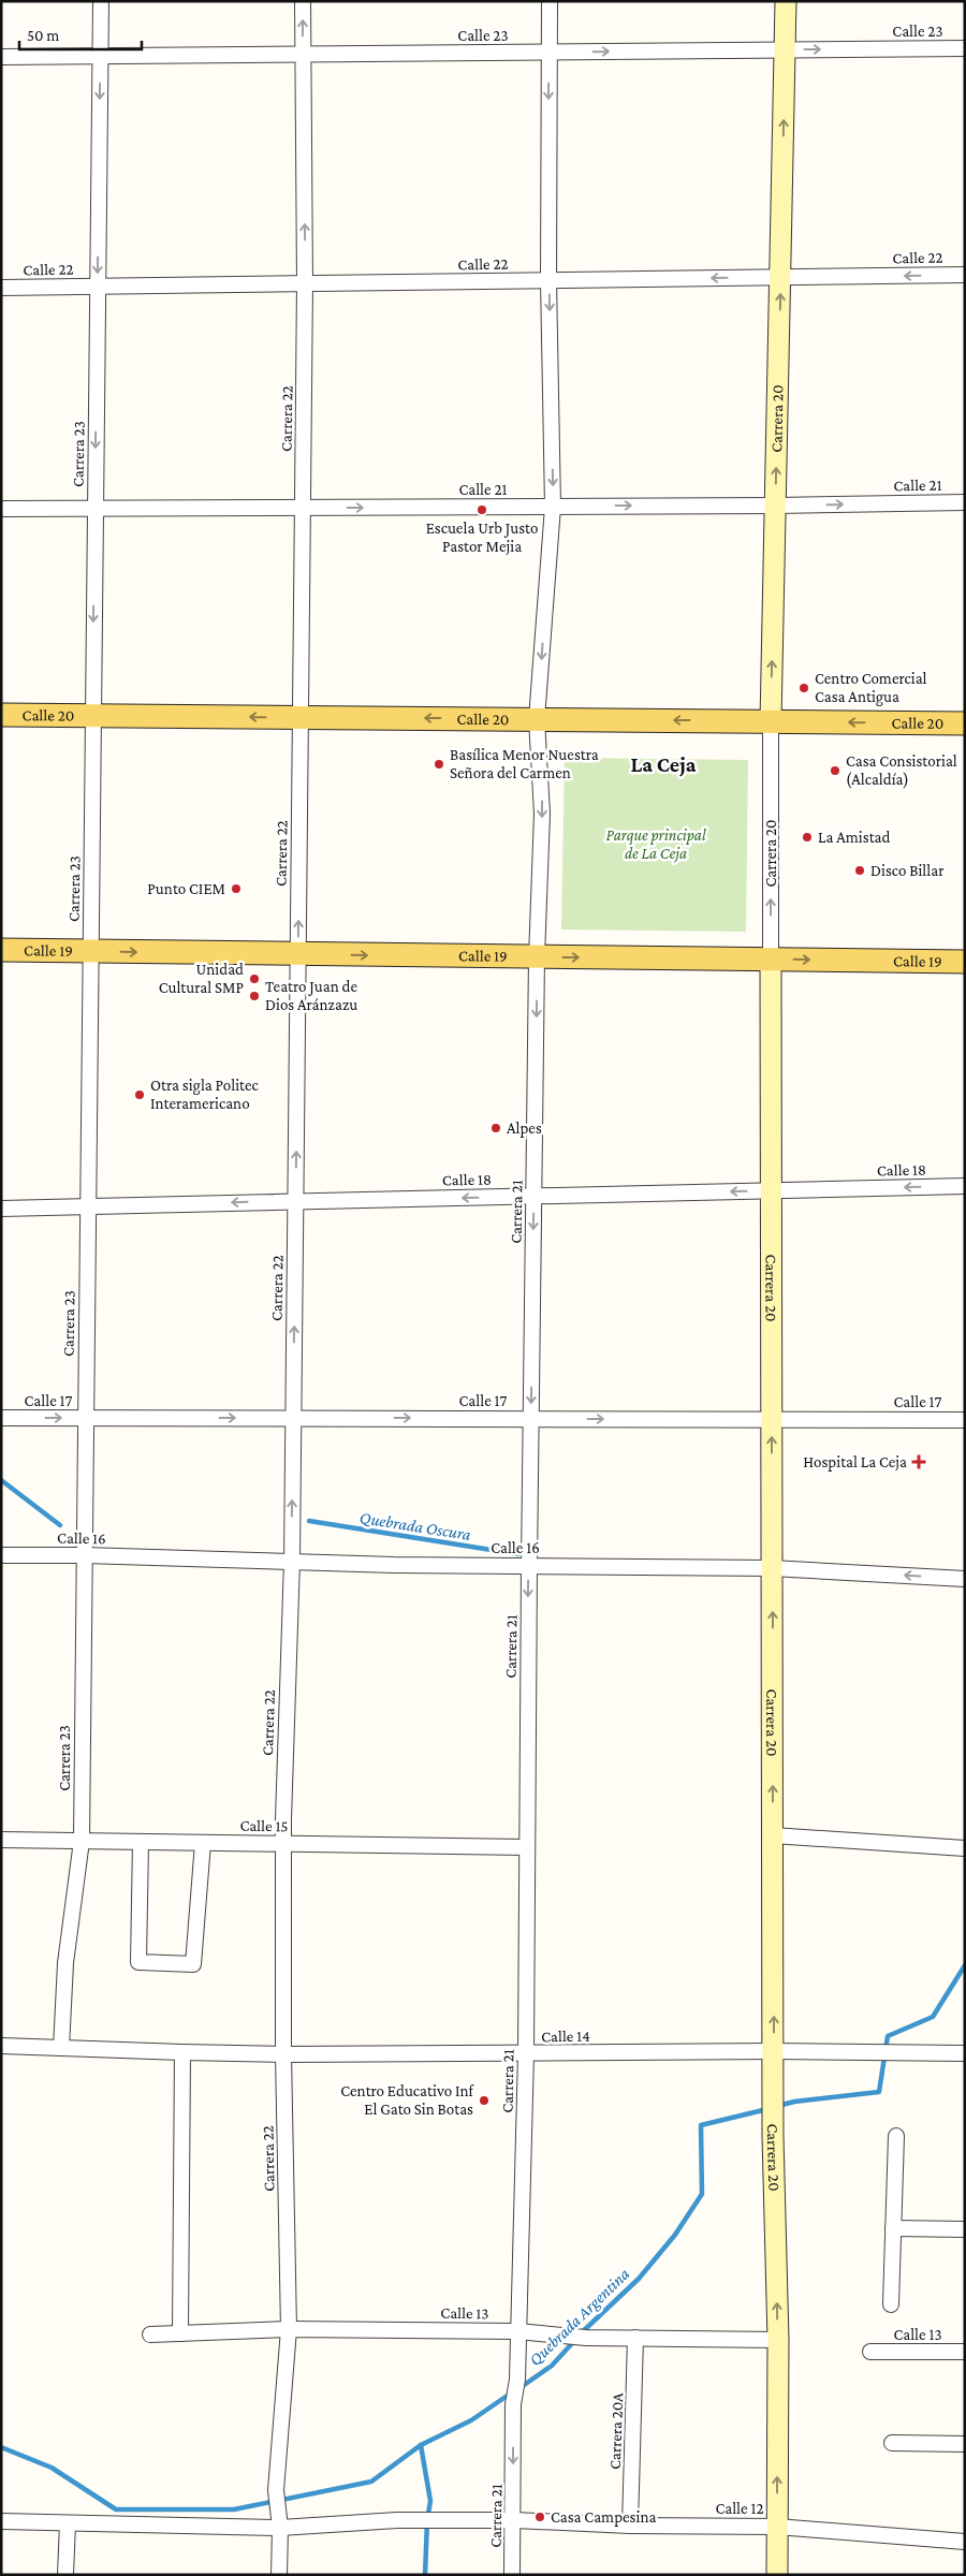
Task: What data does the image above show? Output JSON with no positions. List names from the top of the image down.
{
  "streets": {
    "main road": ["Carrera 20", "Calle 20", "Calle 19"],
    "street": [
      "Calle 23",
      "Calle 22",
      "Carrera 22",
      "Carrera 23",
      "Calle 21",
      "Calle 18",
      "Carrera 21",
      "Calle 17",
      "Calle 16",
      "Calle 15",
      "Calle 14",
      "Calle 13",
      "Carrera 20A",
      "Calle 12"
    ]
  },
  "crossings": [
    ["Calle 23", "Carrera 22"],
    ["Calle 23", "Carrera 20"],
    ["Calle 23", "Carrera 23"],
    ["Calle 23", "Carrera 21"],
    ["Calle 22", "Carrera 22"],
    ["Calle 22", "Carrera 20"],
    ["Calle 22", "Carrera 23"],
    ["Calle 22", "Carrera 21"],
    ["Carrera 22", "Calle 21"],
    ["Carrera 22", "Calle 20"],
    ["Carrera 22", "Calle 19"],
    ["Carrera 22", "Calle 18"],
    ["Carrera 22", "Calle 17"],
    ["Carrera 22", "Calle 16"],
    ["Carrera 22", "Calle 15"],
    ["Carrera 22", "Calle 14"],
    ["Carrera 22", "Calle 13"],
    ["Carrera 22", "Calle 12"],
    ["Carrera 20", "Calle 21"],
    ["Carrera 20", "Calle 20"],
    ["Carrera 20", "Calle 19"],
    ["Carrera 20", "Calle 18"],
    ["Carrera 20", "Calle 17"],
    ["Carrera 20", "Calle 16"],
    ["Carrera 20", "Calle 14"],
    ["Carrera 20", "Calle 13"],
    ["Carrera 20", "Calle 12"],
    ["Carrera 23", "Calle 21"],
    ["Carrera 23", "Calle 20"],
    ["Carrera 23", "Calle 19"],
    ["Carrera 23", "Calle 18"],
    ["Carrera 23", "Calle 17"],
    ["Carrera 23", "Calle 16"],
    ["Carrera 23", "Calle 15"],
    ["Carrera 23", "Calle 14"],
    ["Calle 21", "Carrera 21"],
    ["Calle 20", "Carrera 21"],
    ["Calle 19", "Carrera 21"],
    ["Calle 18", "Carrera 21"],
    ["Carrera 21", "Calle 17"],
    ["Carrera 21", "Calle 16"],
    ["Carrera 21", "Calle 15"],
    ["Carrera 21", "Calle 14"],
    ["Carrera 21", "Calle 13"],
    ["Carrera 21", "Calle 12"],
    ["Calle 13", "Carrera 20A"],
    ["Carrera 20A", "Calle 12"]
  ],
  "one_way": [
    "Calle 23",
    "Calle 22",
    "Carrera 22",
    "Carrera 20",
    "Calle 21",
    "Calle 20",
    "Calle 19",
    "Calle 18",
    "Carrera 21",
    "Calle 17"
  ],
  "districts": ["La Ceja"],
  "water": ["Quebrada Oscura", "Quebrada Argentina"],
  "parks": ["Parque principal de La Ceja"],
  "places": {
    "other": [
      "Escuela Urb Justo Pastor Mejia",
      "Centro Comercial Casa Antigua",
      "Basílica Menor Nuestra Señora del Carmen",
      "Casa Consistorial (Alcaldía)",
      "La Amistad",
      "Disco Billar",
      "Punto CIEM",
      "Unidad Cultural SMP",
      "Teatro Juan de Dios Aránzazu",
      "Otra sigla Politec Interamericano",
      "Alpes",
      "Centro Educativo Inf El Gato Sin Botas",
      "Casa Campesina"
    ],
    "health": ["Hospital La Ceja"]
  },
  "scale_bar": "50 m"
}
